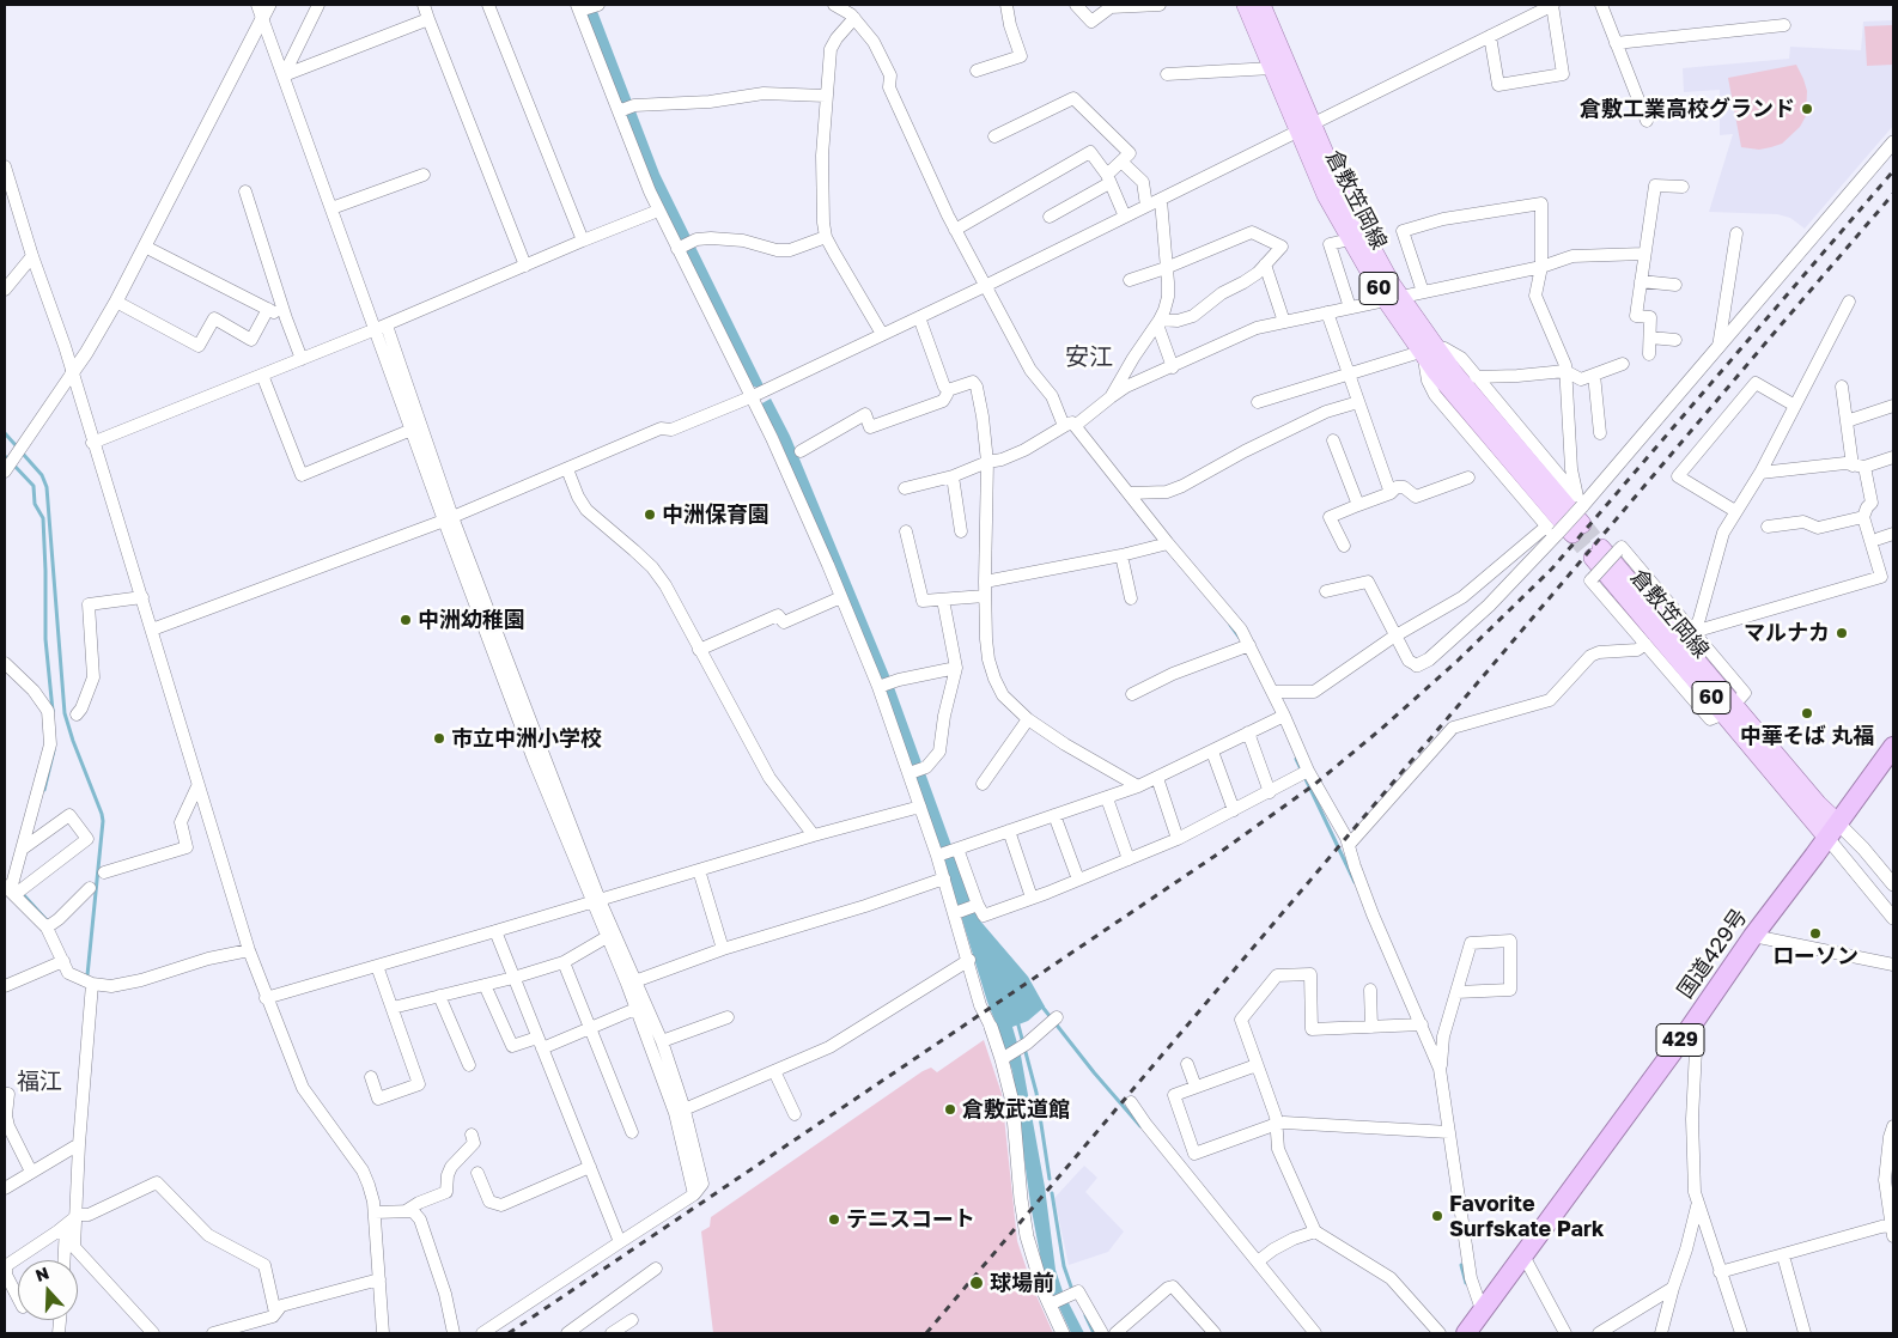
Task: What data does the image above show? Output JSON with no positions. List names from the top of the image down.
{
  "streets": {
    "highway": ["国道429号", "429"],
    "main road": ["倉敷笠岡線", "60"]
  },
  "crossings": [
    ["倉敷笠岡線", "国道429号"]
  ],
  "districts": ["安江", "福江"],
  "places": [
    "倉敷工業高校グランド",
    "中洲保育園",
    "中洲幼稚園",
    "マルナカ",
    "中華そば 丸福",
    "市立中洲小学校",
    "ローソン",
    "倉敷武道館",
    "Favorite Surfskate Park",
    "テニスコート",
    "球場前"
  ],
  "north": "top"
}
